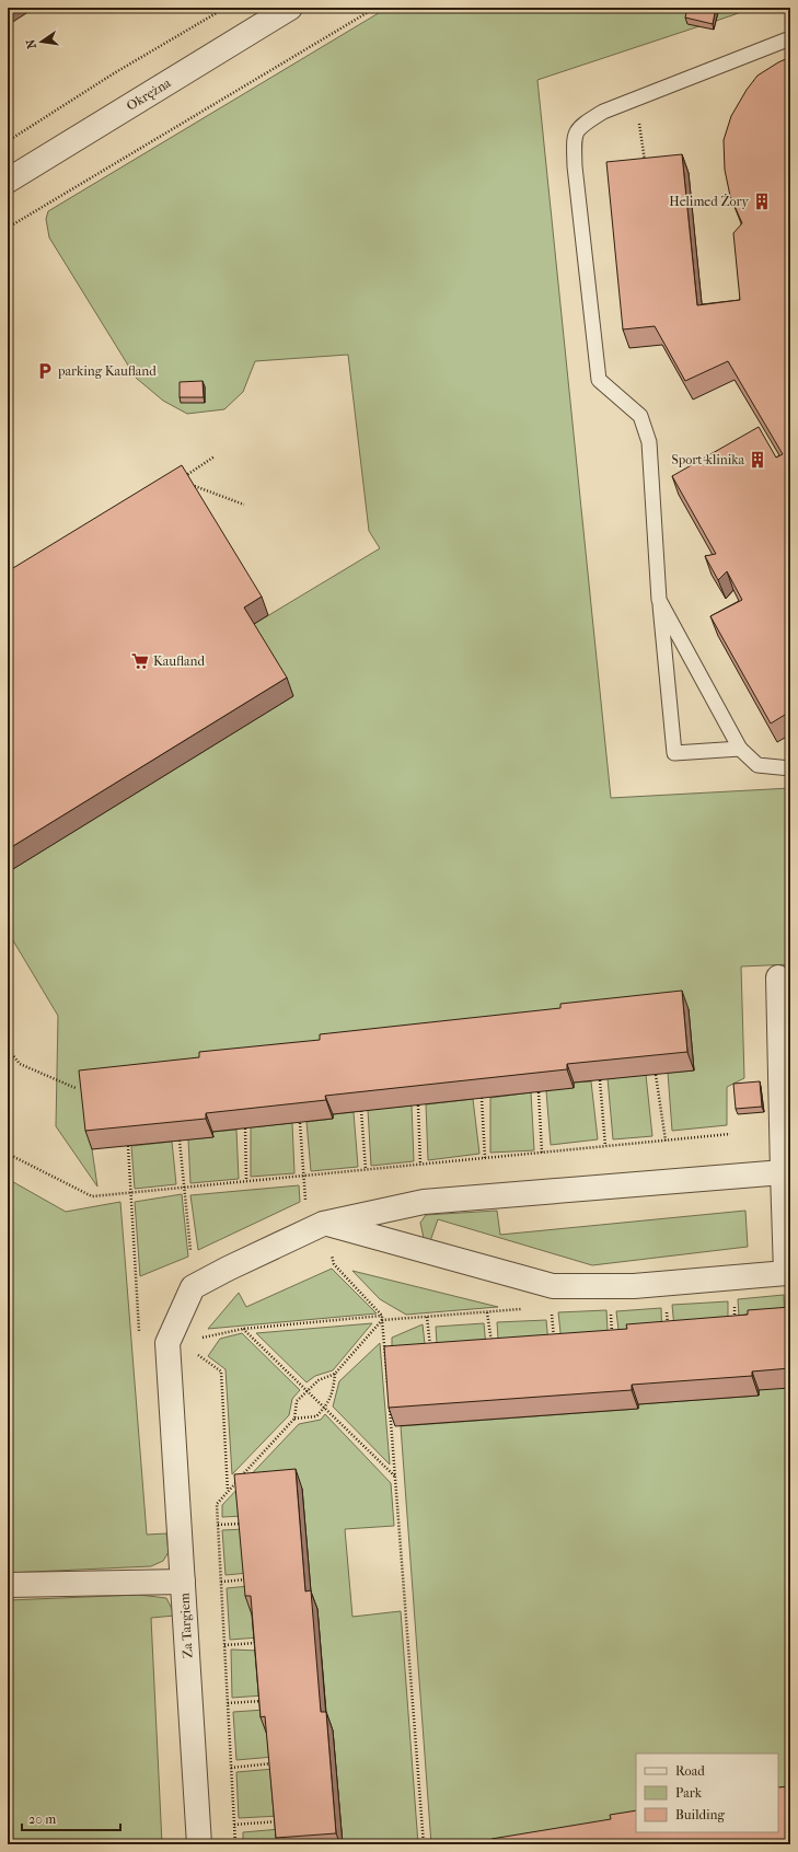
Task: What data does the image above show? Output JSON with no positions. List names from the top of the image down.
{
  "streets": {
    "street": ["Okrężna", "Za Targiem"]
  },
  "places": {
    "building": ["Helimed Żory", "Sport-klinika"],
    "parking": ["parking Kaufland"],
    "supermarket": ["Kaufland"]
  },
  "legend": ["Road", "Park", "Building"],
  "scale_bar": "20 m",
  "north": "left"
}
